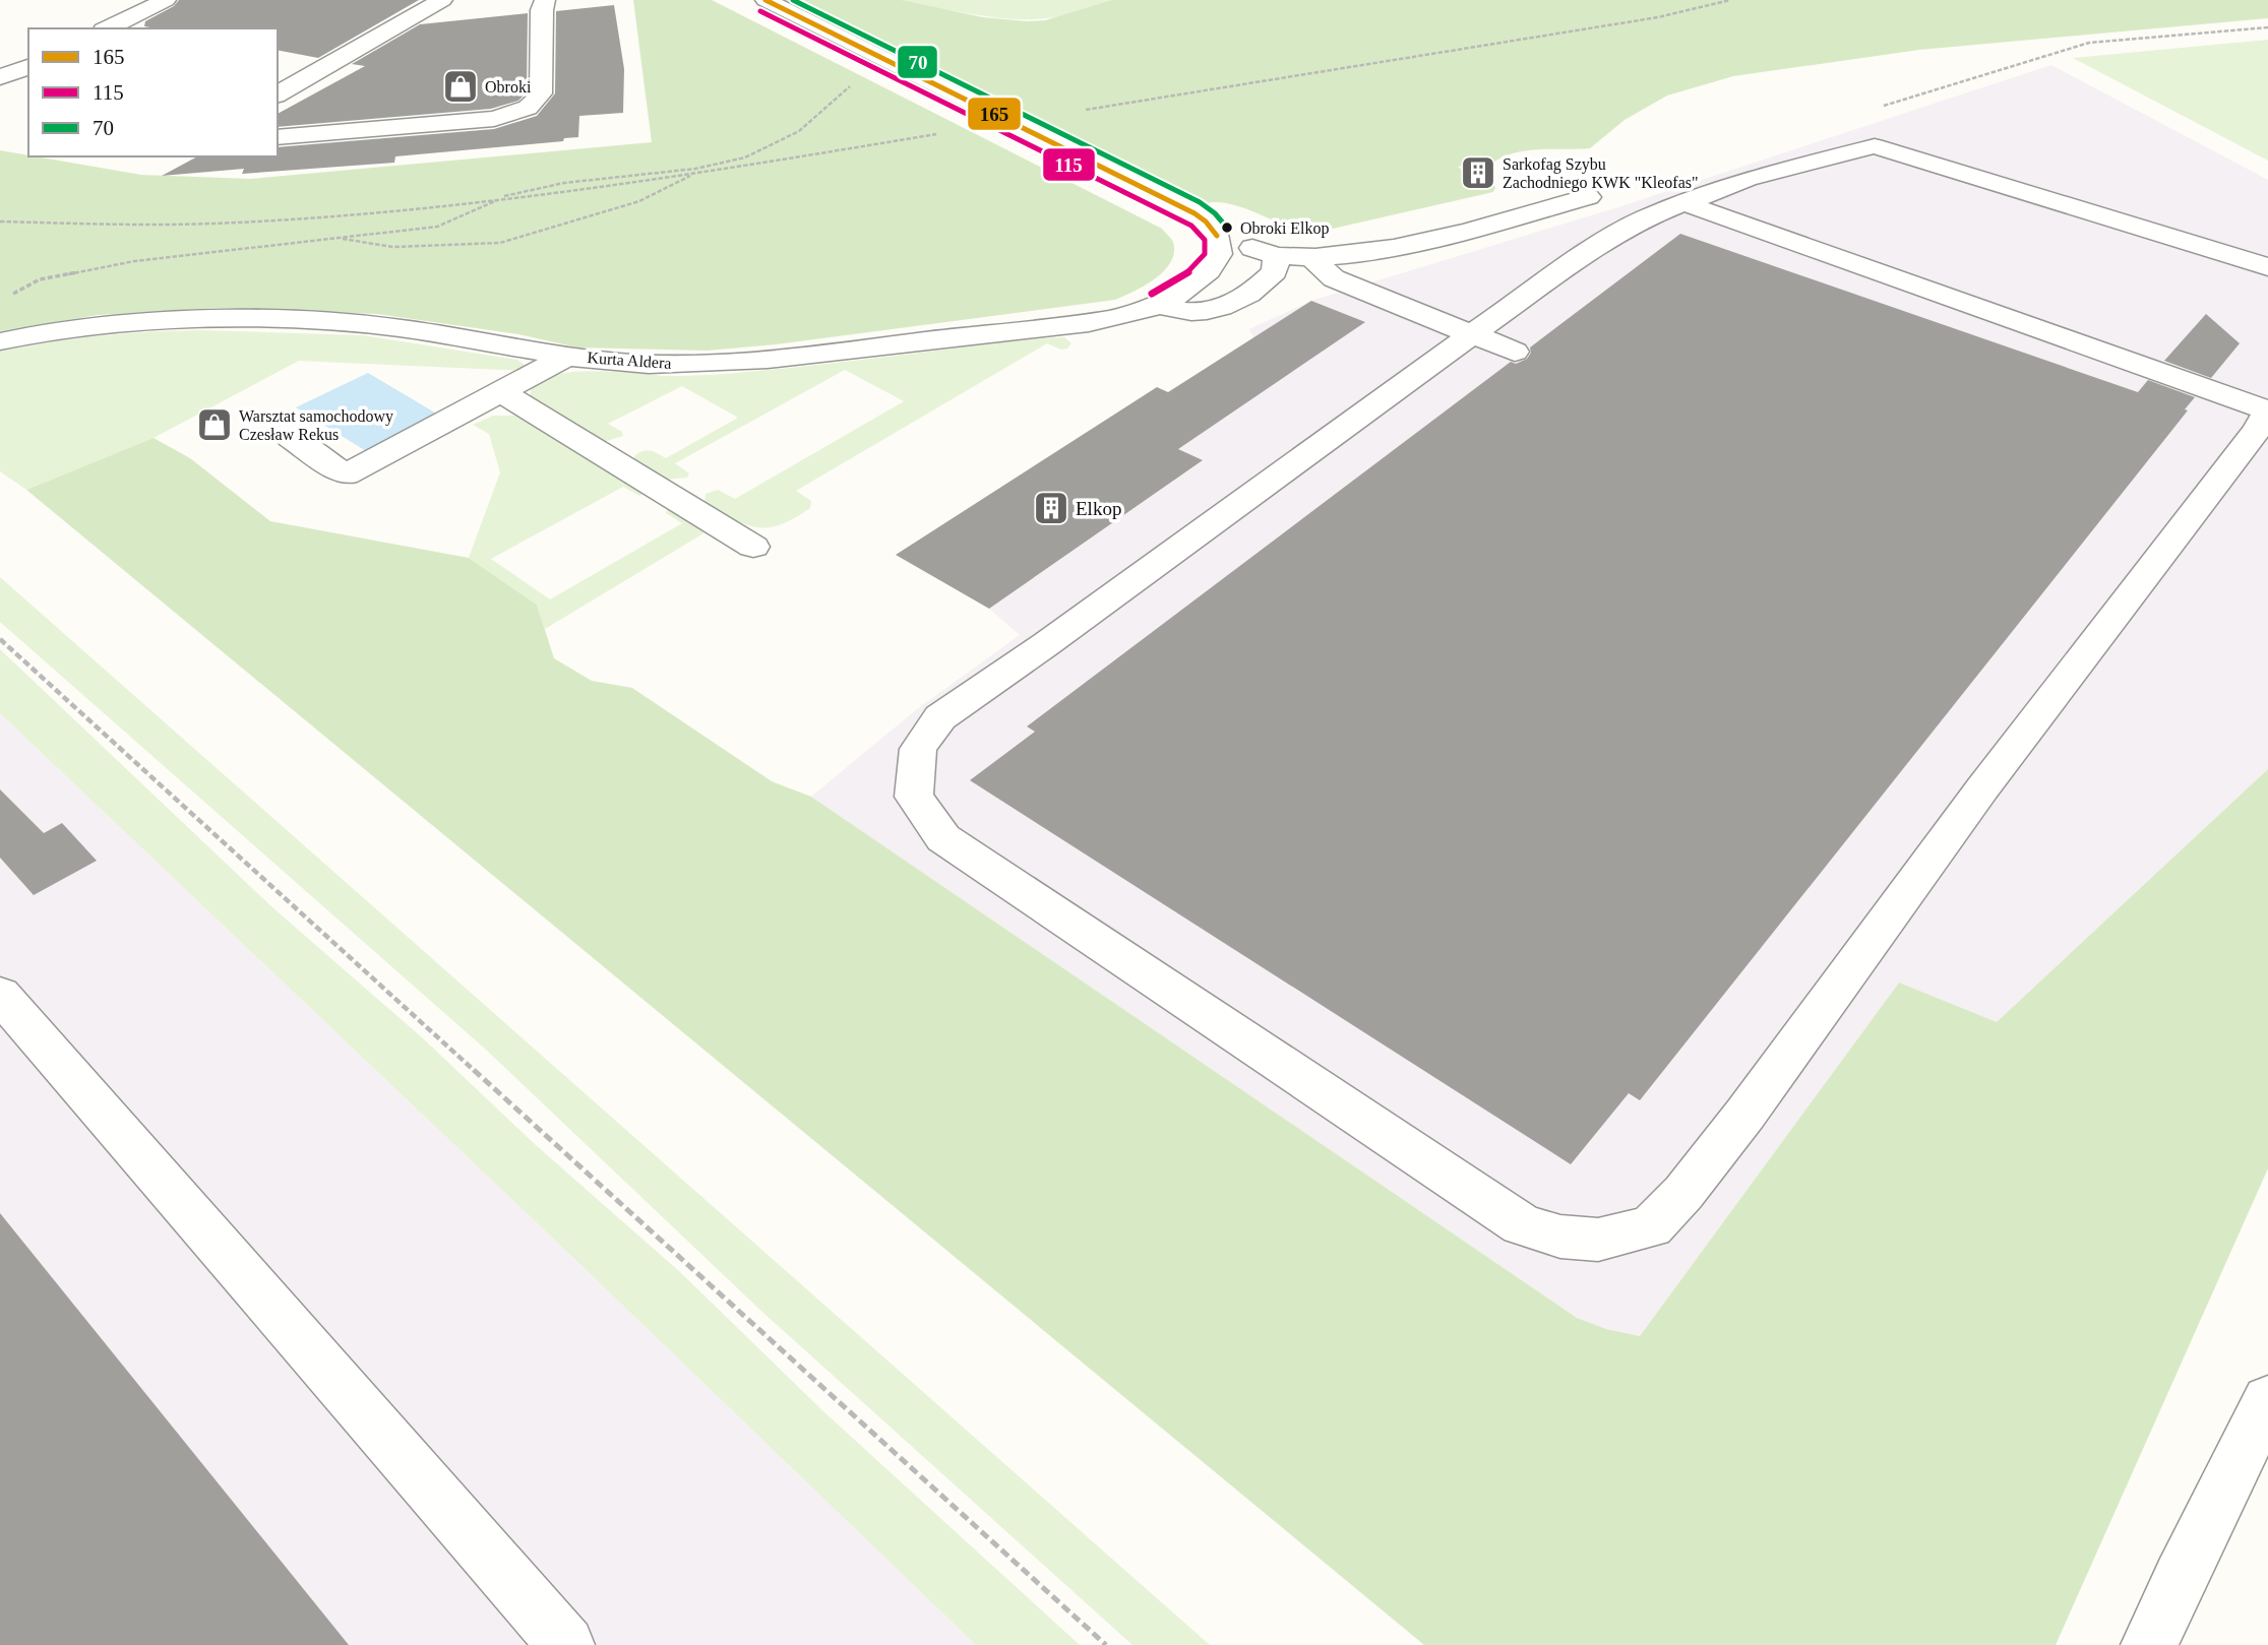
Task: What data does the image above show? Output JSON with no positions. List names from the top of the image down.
{
  "streets": {
    "street": ["Kurta Aldera"]
  },
  "places": {
    "shop": ["Obroki", "Warsztat samochodowy Czesław Rekus"],
    "building": ["Sarkofag Szybu Zachodniego KWK \"Kleofas\"", "Elkop"],
    "other": ["Obroki Elkop"]
  },
  "lines": ["transit line 165", "transit line 70", "transit line 115"],
  "legend": ["165", "115", "70"]
}
